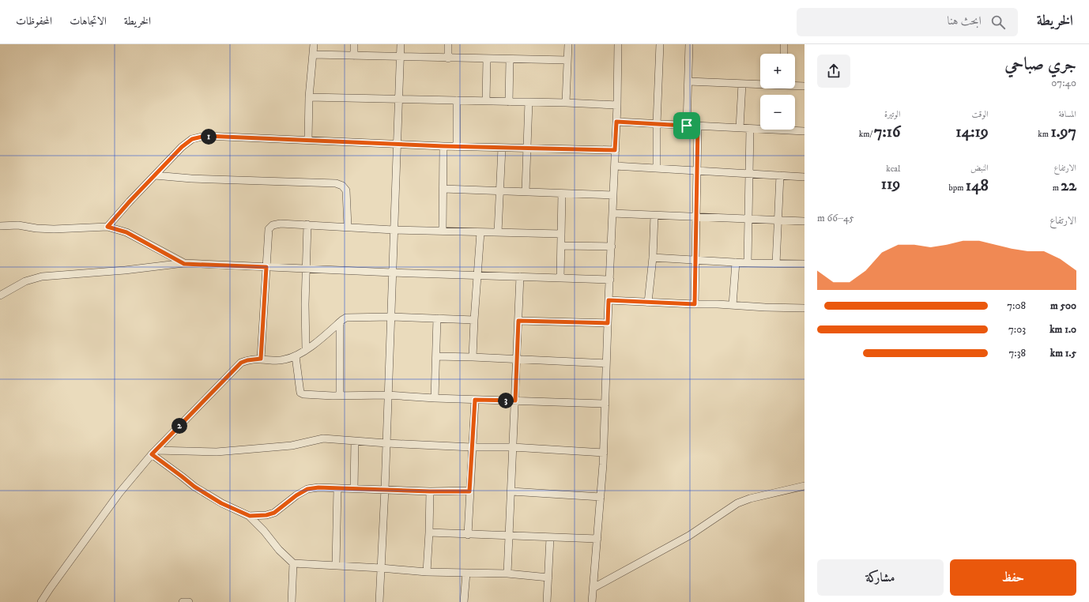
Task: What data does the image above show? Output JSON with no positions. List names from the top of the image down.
{
  "page": {
    "header": "الخريطة",
    "search": "ابحث هنا",
    "nav": ["الخريطة", "الاتجاهات", "المحفوظات"],
    "heading": ["جري صباحي", "07:40"],
    "map_buttons": ["+", "−"],
    "stats": [
      ["المسافة", "1.97 km"],
      ["الوقت", "14:19"],
      ["الوتيرة", "7:16 /km"],
      ["الارتفاع", "22 m"],
      ["النبض", "148 bpm"],
      ["kcal", "119"]
    ],
    "pins": ["1", "3", "2"],
    "chart": ["الارتفاع", "45–66 m"],
    "list": [
      {
        "name": "500 m",
        "note": "7:08"
      },
      {
        "name": "1.0 km",
        "note": "7:03"
      },
      {
        "name": "1.5 km",
        "note": "7:38"
      }
    ],
    "buttons": ["حفظ", "مشاركة"]
  }
}
